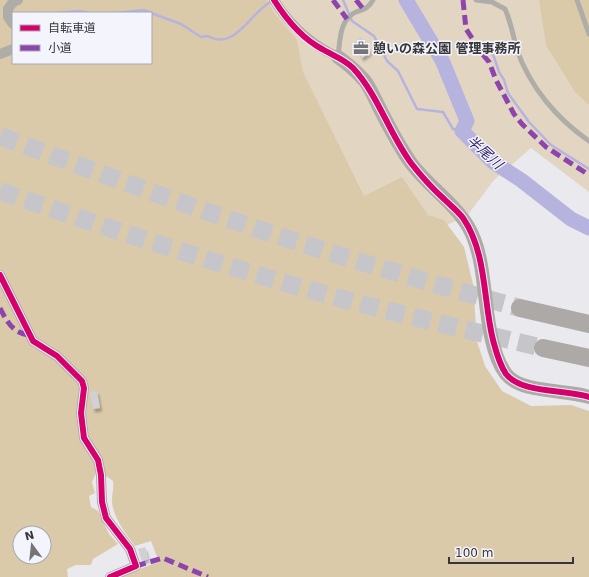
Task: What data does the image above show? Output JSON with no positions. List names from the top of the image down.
{
  "water": ["半尾川"],
  "places": {
    "office": ["憩いの森公園 管理事務所"]
  },
  "legend": ["自転車道", "小道"],
  "scale_bar": "100 m",
  "north": "top"
}
